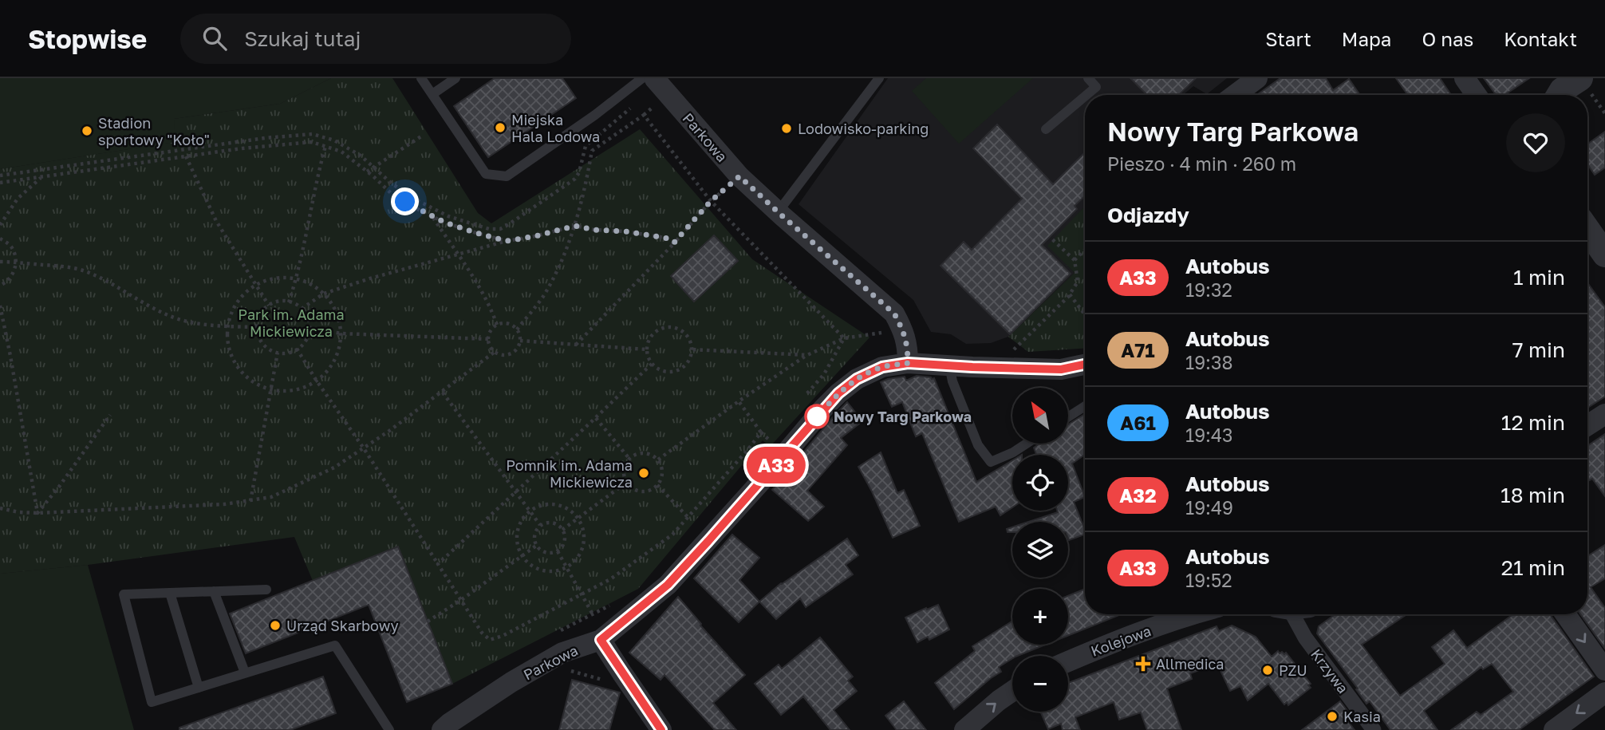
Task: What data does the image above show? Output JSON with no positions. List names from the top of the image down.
{
  "streets": {
    "street": ["Parkowa", "Kolejowa", "Krzywa"]
  },
  "parks": ["Park im. Adama Mickiewicza"],
  "places": {
    "other": [
      "Miejska Hala Lodowa",
      "Lodowisko-parking",
      "Stadion sportowy \"Koło\"",
      "Nowy Targ Parkowa",
      "Pomnik im. Adama Mickiewicza",
      "Urząd Skarbowy",
      "PZU",
      "Kasia"
    ],
    "health": ["Allmedica"]
  },
  "lines": ["bus line A33"],
  "north": "top left",
  "page": {
    "header": "Stopwise",
    "search": "Szukaj tutaj",
    "nav": [
      "Start",
      "Mapa",
      "O nas",
      "Kontakt"
    ],
    "on_map": "A33",
    "heading": [
      ["Nowy Targ Parkowa", "Pieszo · 4 min · 260 m"],
      "Odjazdy"
    ],
    "list": [
      {
        "mark": "A33",
        "name": "Autobus",
        "note": "19:32",
        "value": "1 min"
      },
      {
        "mark": "A71",
        "name": "Autobus",
        "note": "19:38",
        "value": "7 min"
      },
      {
        "mark": "A61",
        "name": "Autobus",
        "note": "19:43",
        "value": "12 min"
      },
      {
        "mark": "A32",
        "name": "Autobus",
        "note": "19:49",
        "value": "18 min"
      },
      {
        "mark": "A33",
        "name": "Autobus",
        "note": "19:52",
        "value": "21 min"
      }
    ],
    "map_buttons": ["+", "−"]
  }
}
